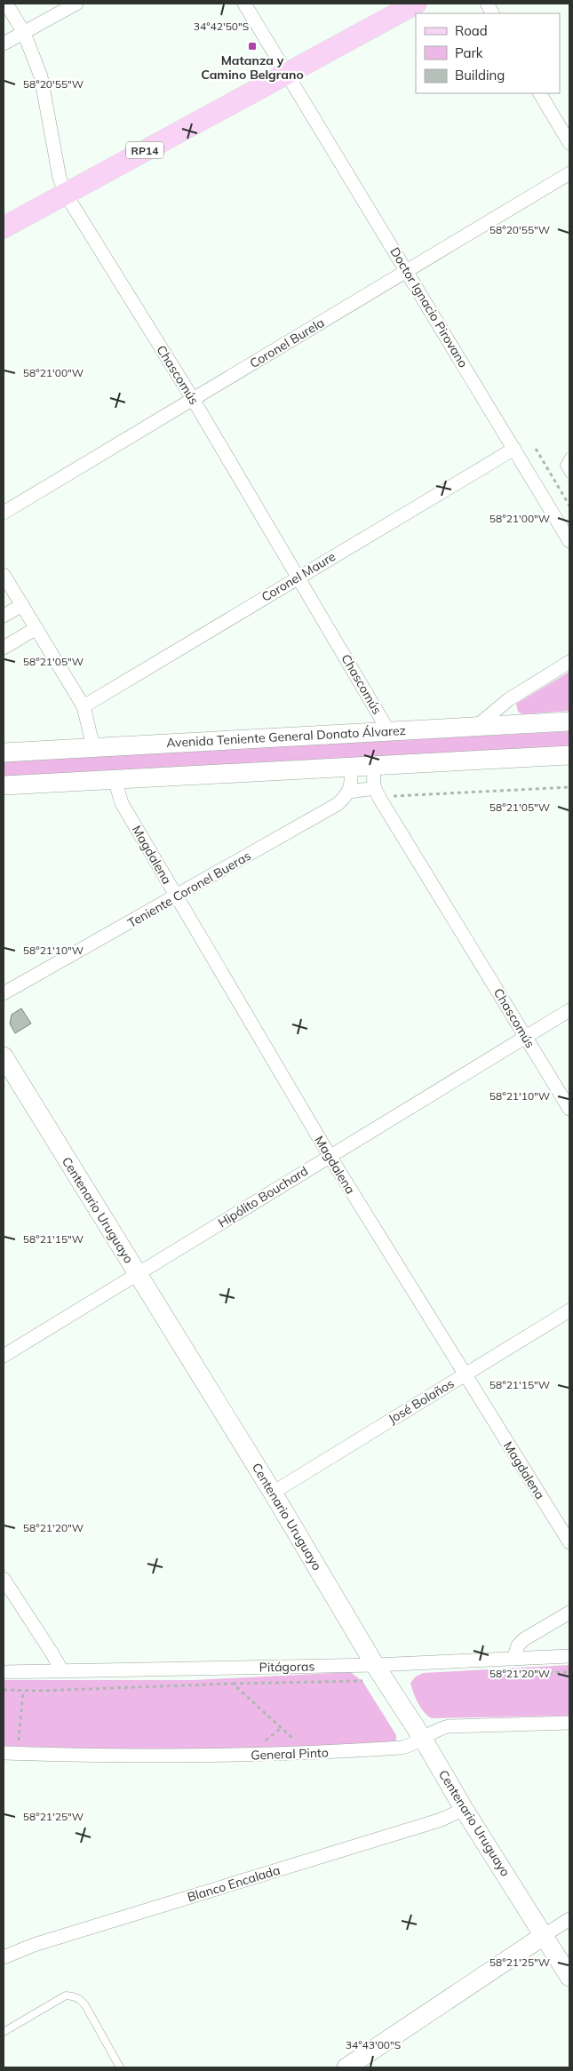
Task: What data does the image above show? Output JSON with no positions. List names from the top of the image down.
{
  "streets": {
    "main road": ["RP14", "Avenida Teniente General Donato Álvarez", "Centenario Uruguayo"],
    "street": [
      "Doctor Ignacio Pirovano",
      "Coronel Burela",
      "Chascomús",
      "Coronel Maure",
      "Magdalena",
      "Teniente Coronel Bueras",
      "Hipólito Bouchard",
      "José Bolaños",
      "Pitágoras",
      "General Pinto",
      "Blanco Encalada"
    ]
  },
  "crossings": [
    ["RP14", "Doctor Ignacio Pirovano"],
    ["RP14", "Chascomús"],
    ["Doctor Ignacio Pirovano", "Coronel Burela"],
    ["Doctor Ignacio Pirovano", "Coronel Maure"],
    ["Coronel Burela", "Chascomús"],
    ["Chascomús", "Coronel Maure"],
    ["Chascomús", "Avenida Teniente General Donato Álvarez"],
    ["Chascomús", "Hipólito Bouchard"],
    ["Magdalena", "Teniente Coronel Bueras"],
    ["Magdalena", "Hipólito Bouchard"],
    ["Magdalena", "José Bolaños"],
    ["Hipólito Bouchard", "Centenario Uruguayo"],
    ["Centenario Uruguayo", "José Bolaños"],
    ["Centenario Uruguayo", "Pitágoras"],
    ["Centenario Uruguayo", "General Pinto"],
    ["Centenario Uruguayo", "Blanco Encalada"]
  ],
  "places": {
    "transit": ["Matanza y Camino Belgrano"]
  },
  "legend": ["Road", "Park", "Building"],
  "coordinates": [
    "34°42'50\"S",
    "58°20'55\"W",
    "58°21'00\"W",
    "58°21'05\"W",
    "58°21'10\"W",
    "58°21'15\"W",
    "58°21'20\"W",
    "58°21'25\"W",
    "34°43'00\"S"
  ]
}
